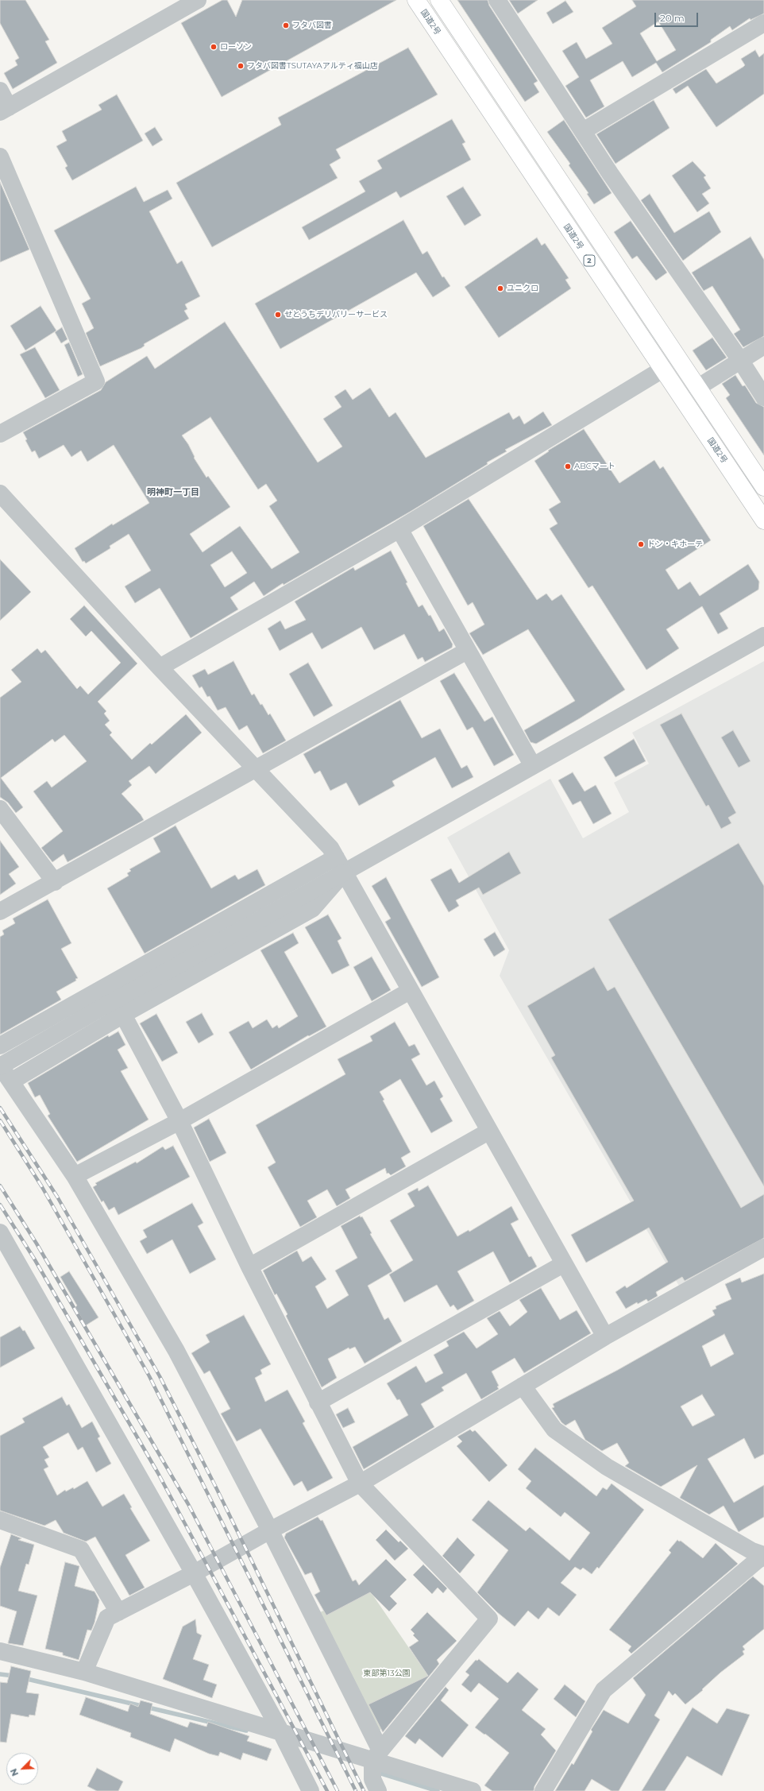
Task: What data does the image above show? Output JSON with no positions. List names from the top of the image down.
{
  "streets": {
    "highway": ["国道2号", "2"]
  },
  "districts": ["明神町一丁目"],
  "parks": ["東部第13公園"],
  "places": [
    "フタバ図書",
    "ローソン",
    "フタバ図書TSUTAYAアルティ福山店",
    "ユニクロ",
    "せとうちデリバリーサービス",
    "ABCマート",
    "ドン・キホーテ"
  ],
  "scale_bar": "20 m",
  "north": "bottom left"
}
